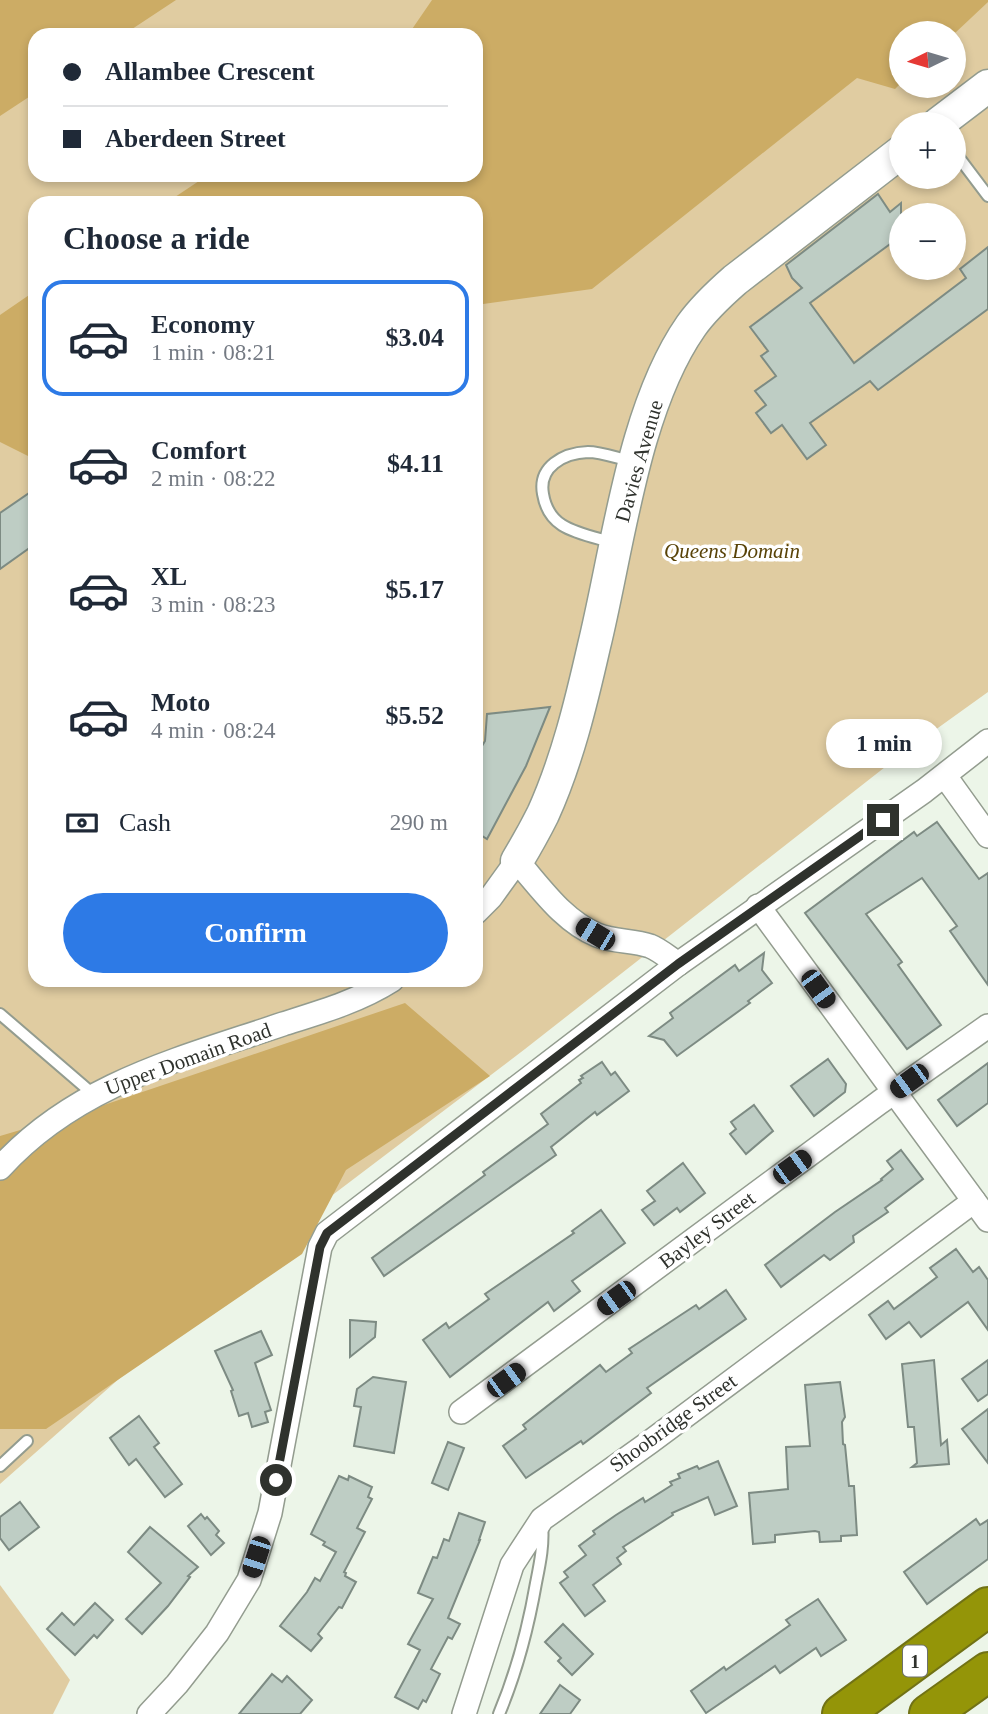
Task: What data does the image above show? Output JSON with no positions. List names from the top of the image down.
{
  "streets": {
    "highway": ["1"],
    "street": [
      "Davies Avenue",
      "Upper Domain Road",
      "Bayley Street",
      "Shoobridge Street"
    ]
  },
  "parks": ["Queens Domain"],
  "north": "left",
  "page": {
    "map_buttons": ["+", "−"],
    "banner": ["Allambee Crescent", "Aberdeen Street"],
    "heading": "Choose a ride",
    "list": [
      {
        "name": "Economy",
        "note": "1 min · 08:21",
        "value": "$3.04"
      },
      {
        "name": "Comfort",
        "note": "2 min · 08:22",
        "value": "$4.11"
      },
      {
        "name": "XL",
        "note": "3 min · 08:23",
        "value": "$5.17"
      },
      {
        "name": "Moto",
        "note": "4 min · 08:24",
        "value": "$5.52"
      }
    ],
    "bubble": "1 min",
    "pay": ["Cash", "290 m"],
    "buttons": "Confirm"
  }
}
